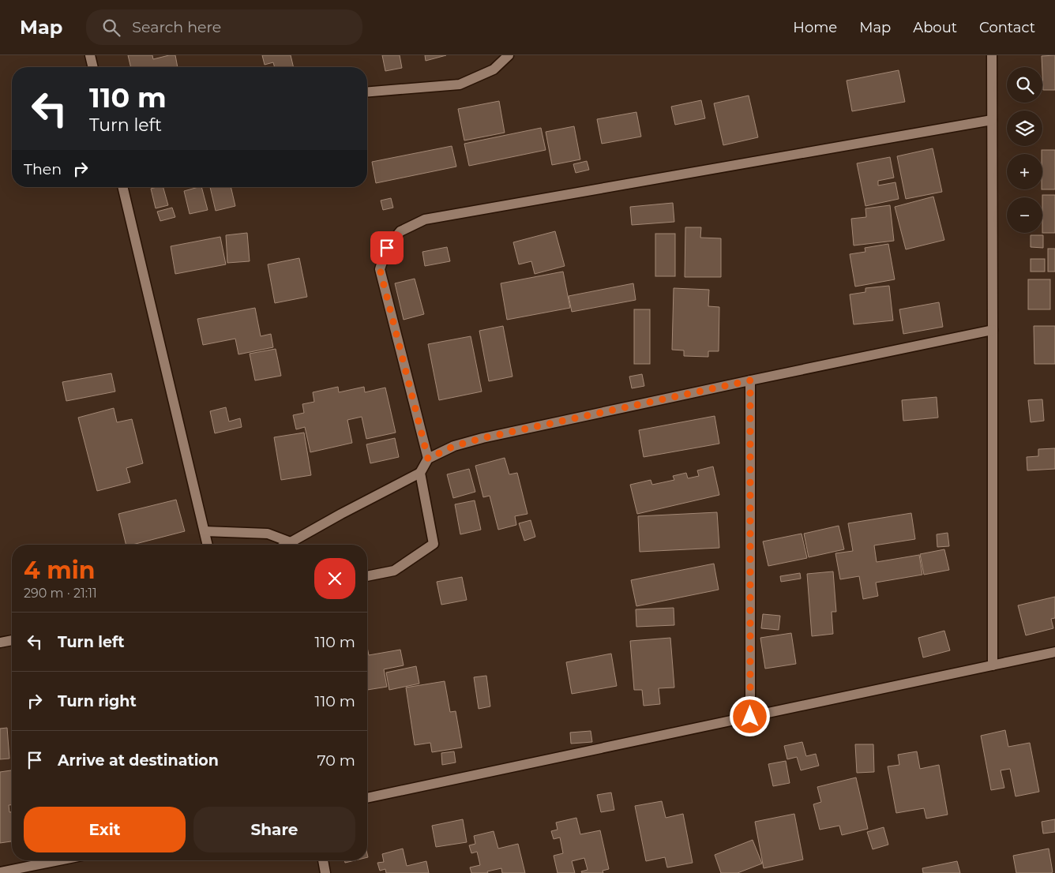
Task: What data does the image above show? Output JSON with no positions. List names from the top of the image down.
{
  "page": {
    "header": "Map",
    "search": "Search here",
    "nav": [
      "Home",
      "Map",
      "About",
      "Contact"
    ],
    "map_buttons": ["+", "−"],
    "turn": ["110 m", "Turn left"],
    "then": "Then",
    "heading": ["4 min", "290 m · 21:11"],
    "list": [
      {
        "name": "Turn left",
        "value": "110 m"
      },
      {
        "name": "Turn right",
        "value": "110 m"
      },
      {
        "name": "Arrive at destination",
        "value": "70 m"
      }
    ],
    "buttons": ["Exit", "Share"]
  }
}
